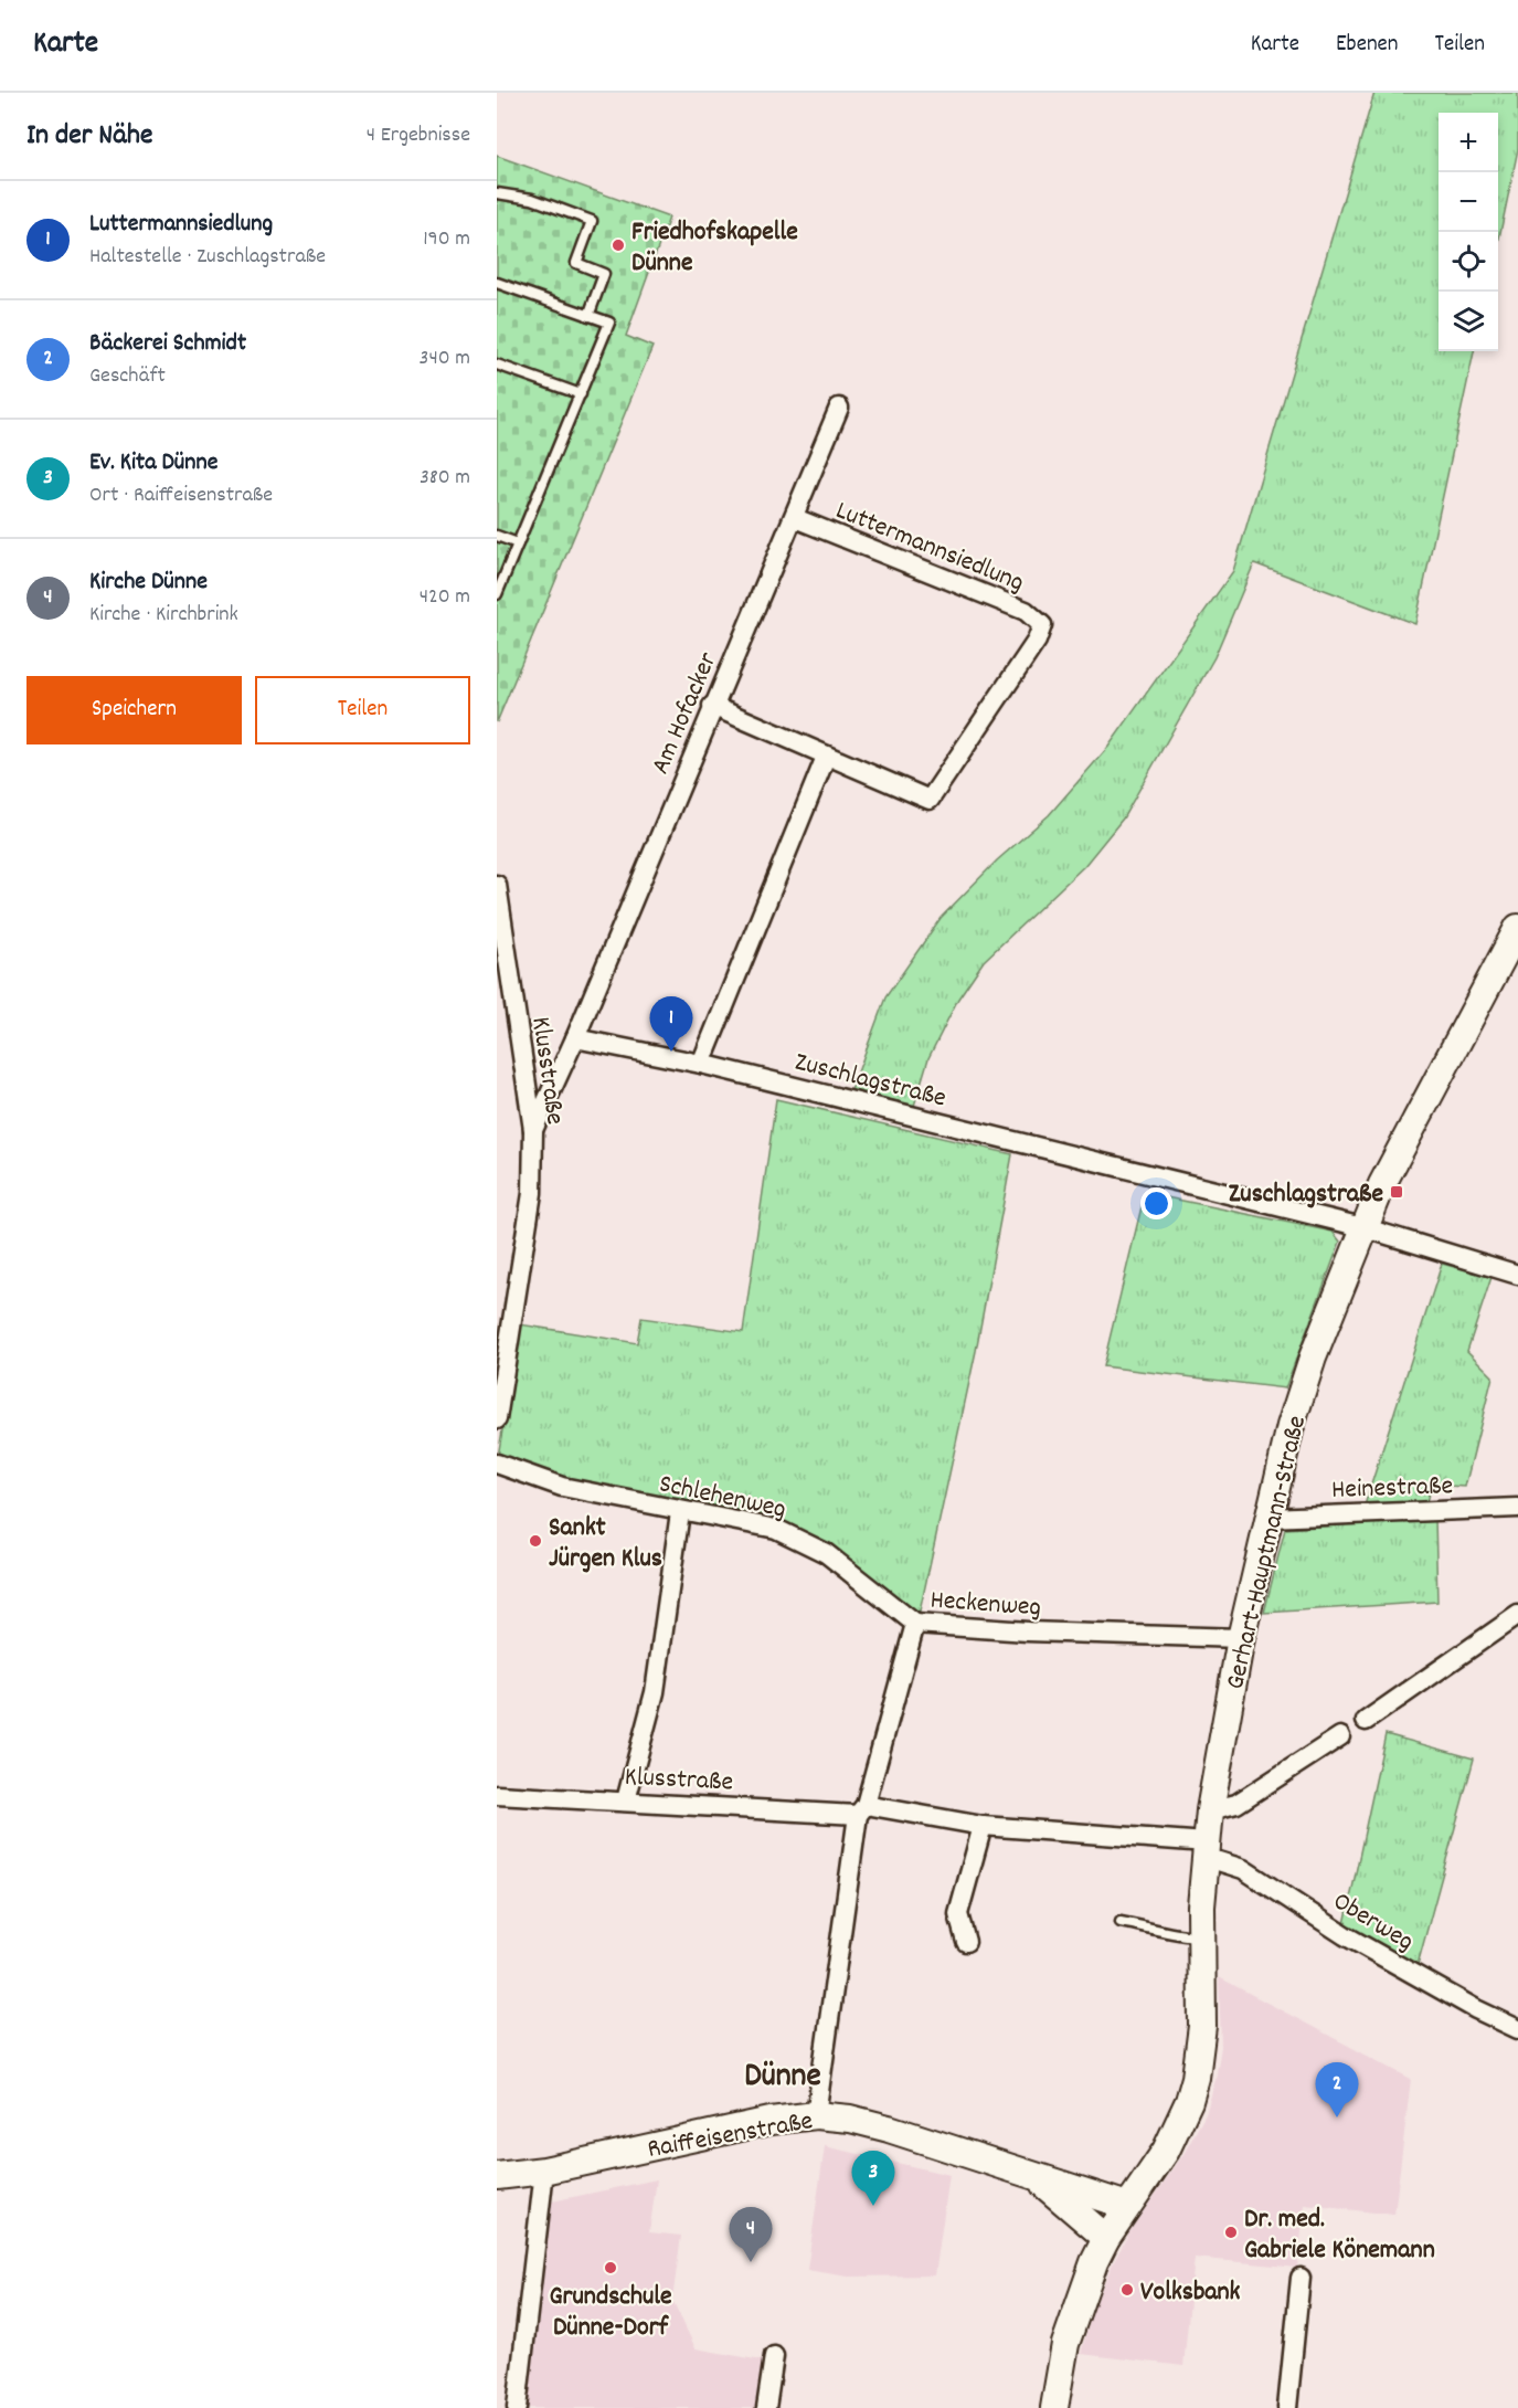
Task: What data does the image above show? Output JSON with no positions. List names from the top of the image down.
{
  "streets": {
    "street": [
      "Luttermannsiedlung",
      "Am Hofacker",
      "Klusstraße",
      "Zuschlagstraße",
      "Heinestraße",
      "Schlehenweg",
      "Gerhart-Hauptmann-Straße",
      "Heckenweg",
      "Oberweg",
      "Raiffeisenstraße"
    ]
  },
  "crossings": [
    ["Luttermannsiedlung", "Am Hofacker"],
    ["Am Hofacker", "Zuschlagstraße"],
    ["Klusstraße", "Heckenweg"],
    ["Zuschlagstraße", "Gerhart-Hauptmann-Straße"],
    ["Heinestraße", "Gerhart-Hauptmann-Straße"],
    ["Schlehenweg", "Heckenweg"],
    ["Gerhart-Hauptmann-Straße", "Heckenweg"],
    ["Gerhart-Hauptmann-Straße", "Oberweg"],
    ["Gerhart-Hauptmann-Straße", "Raiffeisenstraße"]
  ],
  "districts": ["Dünne"],
  "places": {
    "other": [
      "Friedhofskapelle Dünne",
      "Sankt Jürgen Klus",
      "Dr. med. Gabriele Könemann",
      "Grundschule Dünne-Dorf",
      "Volksbank"
    ],
    "transit": ["Zuschlagstraße"]
  },
  "page": {
    "header": "Karte",
    "nav": ["Karte", "Ebenen", "Teilen"],
    "heading": ["In der Nähe", "4 Ergebnisse"],
    "map_buttons": ["+", "−"],
    "list": [
      {
        "mark": "1",
        "name": "Luttermannsiedlung",
        "note": "Haltestelle · Zuschlagstraße",
        "value": "190 m"
      },
      {
        "mark": "2",
        "name": "Bäckerei Schmidt",
        "note": "Geschäft",
        "value": "340 m"
      },
      {
        "mark": "3",
        "name": "Ev. Kita Dünne",
        "note": "Ort · Raiffeisenstraße",
        "value": "380 m"
      },
      {
        "mark": "4",
        "name": "Kirche Dünne",
        "note": "Kirche · Kirchbrink",
        "value": "420 m"
      }
    ],
    "buttons": ["Speichern", "Teilen"],
    "pins": [
      "1",
      "2",
      "3",
      "4"
    ]
  }
}
